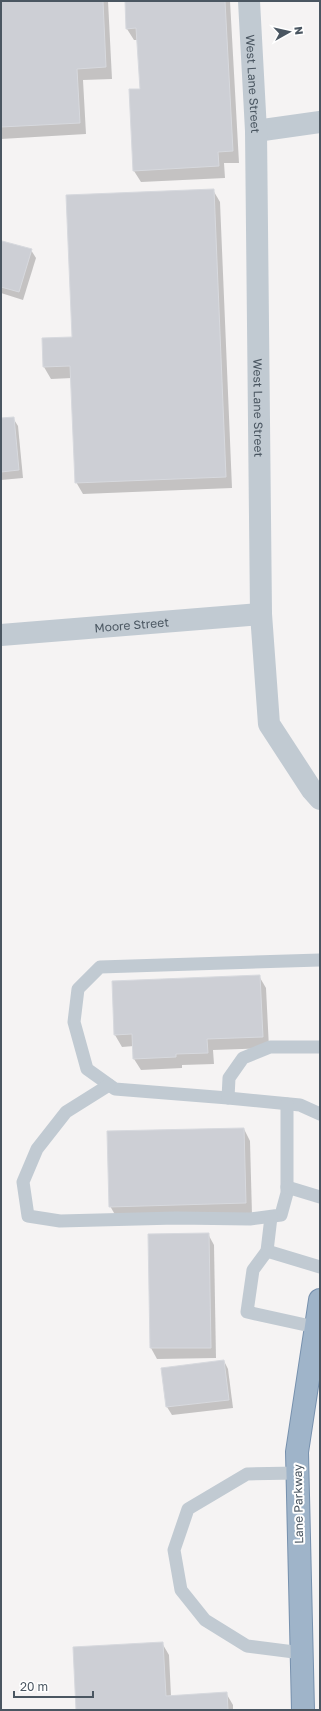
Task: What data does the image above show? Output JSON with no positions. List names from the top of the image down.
{
  "streets": {
    "highway": ["Lane Parkway"],
    "street": ["West Lane Street", "Moore Street"]
  },
  "crossings": [
    ["West Lane Street", "Moore Street"]
  ],
  "scale_bar": "20 m",
  "north": "right"
}
